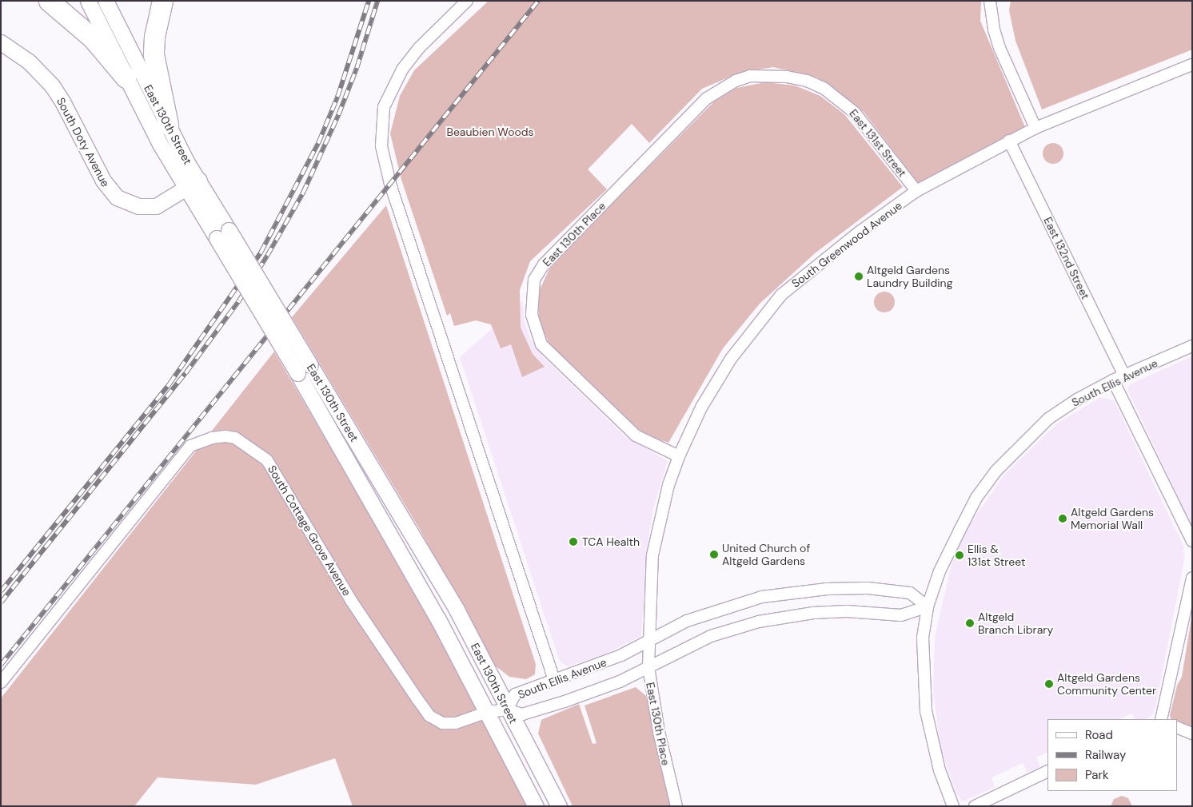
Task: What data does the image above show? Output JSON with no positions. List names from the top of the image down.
{
  "streets": {
    "main road": ["East 130th Street", "South Doty Avenue"],
    "street": [
      "East 131st Street",
      "East 130th Place",
      "South Greenwood Avenue",
      "East 132nd Street",
      "South Ellis Avenue",
      "South Cottage Grove Avenue"
    ]
  },
  "crossings": [
    ["East 130th Street", "South Doty Avenue"],
    ["East 130th Street", "South Ellis Avenue"],
    ["East 130th Street", "South Cottage Grove Avenue"],
    ["East 131st Street", "East 130th Place"],
    ["East 131st Street", "South Greenwood Avenue"],
    ["East 130th Place", "South Greenwood Avenue"],
    ["East 130th Place", "South Ellis Avenue"],
    ["South Greenwood Avenue", "East 132nd Street"],
    ["South Greenwood Avenue", "South Ellis Avenue"],
    ["East 132nd Street", "South Ellis Avenue"],
    ["South Ellis Avenue", "South Cottage Grove Avenue"]
  ],
  "parks": ["Beaubien Woods"],
  "places": [
    "Altgeld Gardens Laundry Building",
    "Altgeld Gardens Memorial Wall",
    "TCA Health",
    "United Church of Altgeld Gardens",
    "Ellis & 131st Street",
    "Altgeld Branch Library",
    "Altgeld Gardens Community Center"
  ],
  "legend": ["Road", "Railway", "Park"]
}
